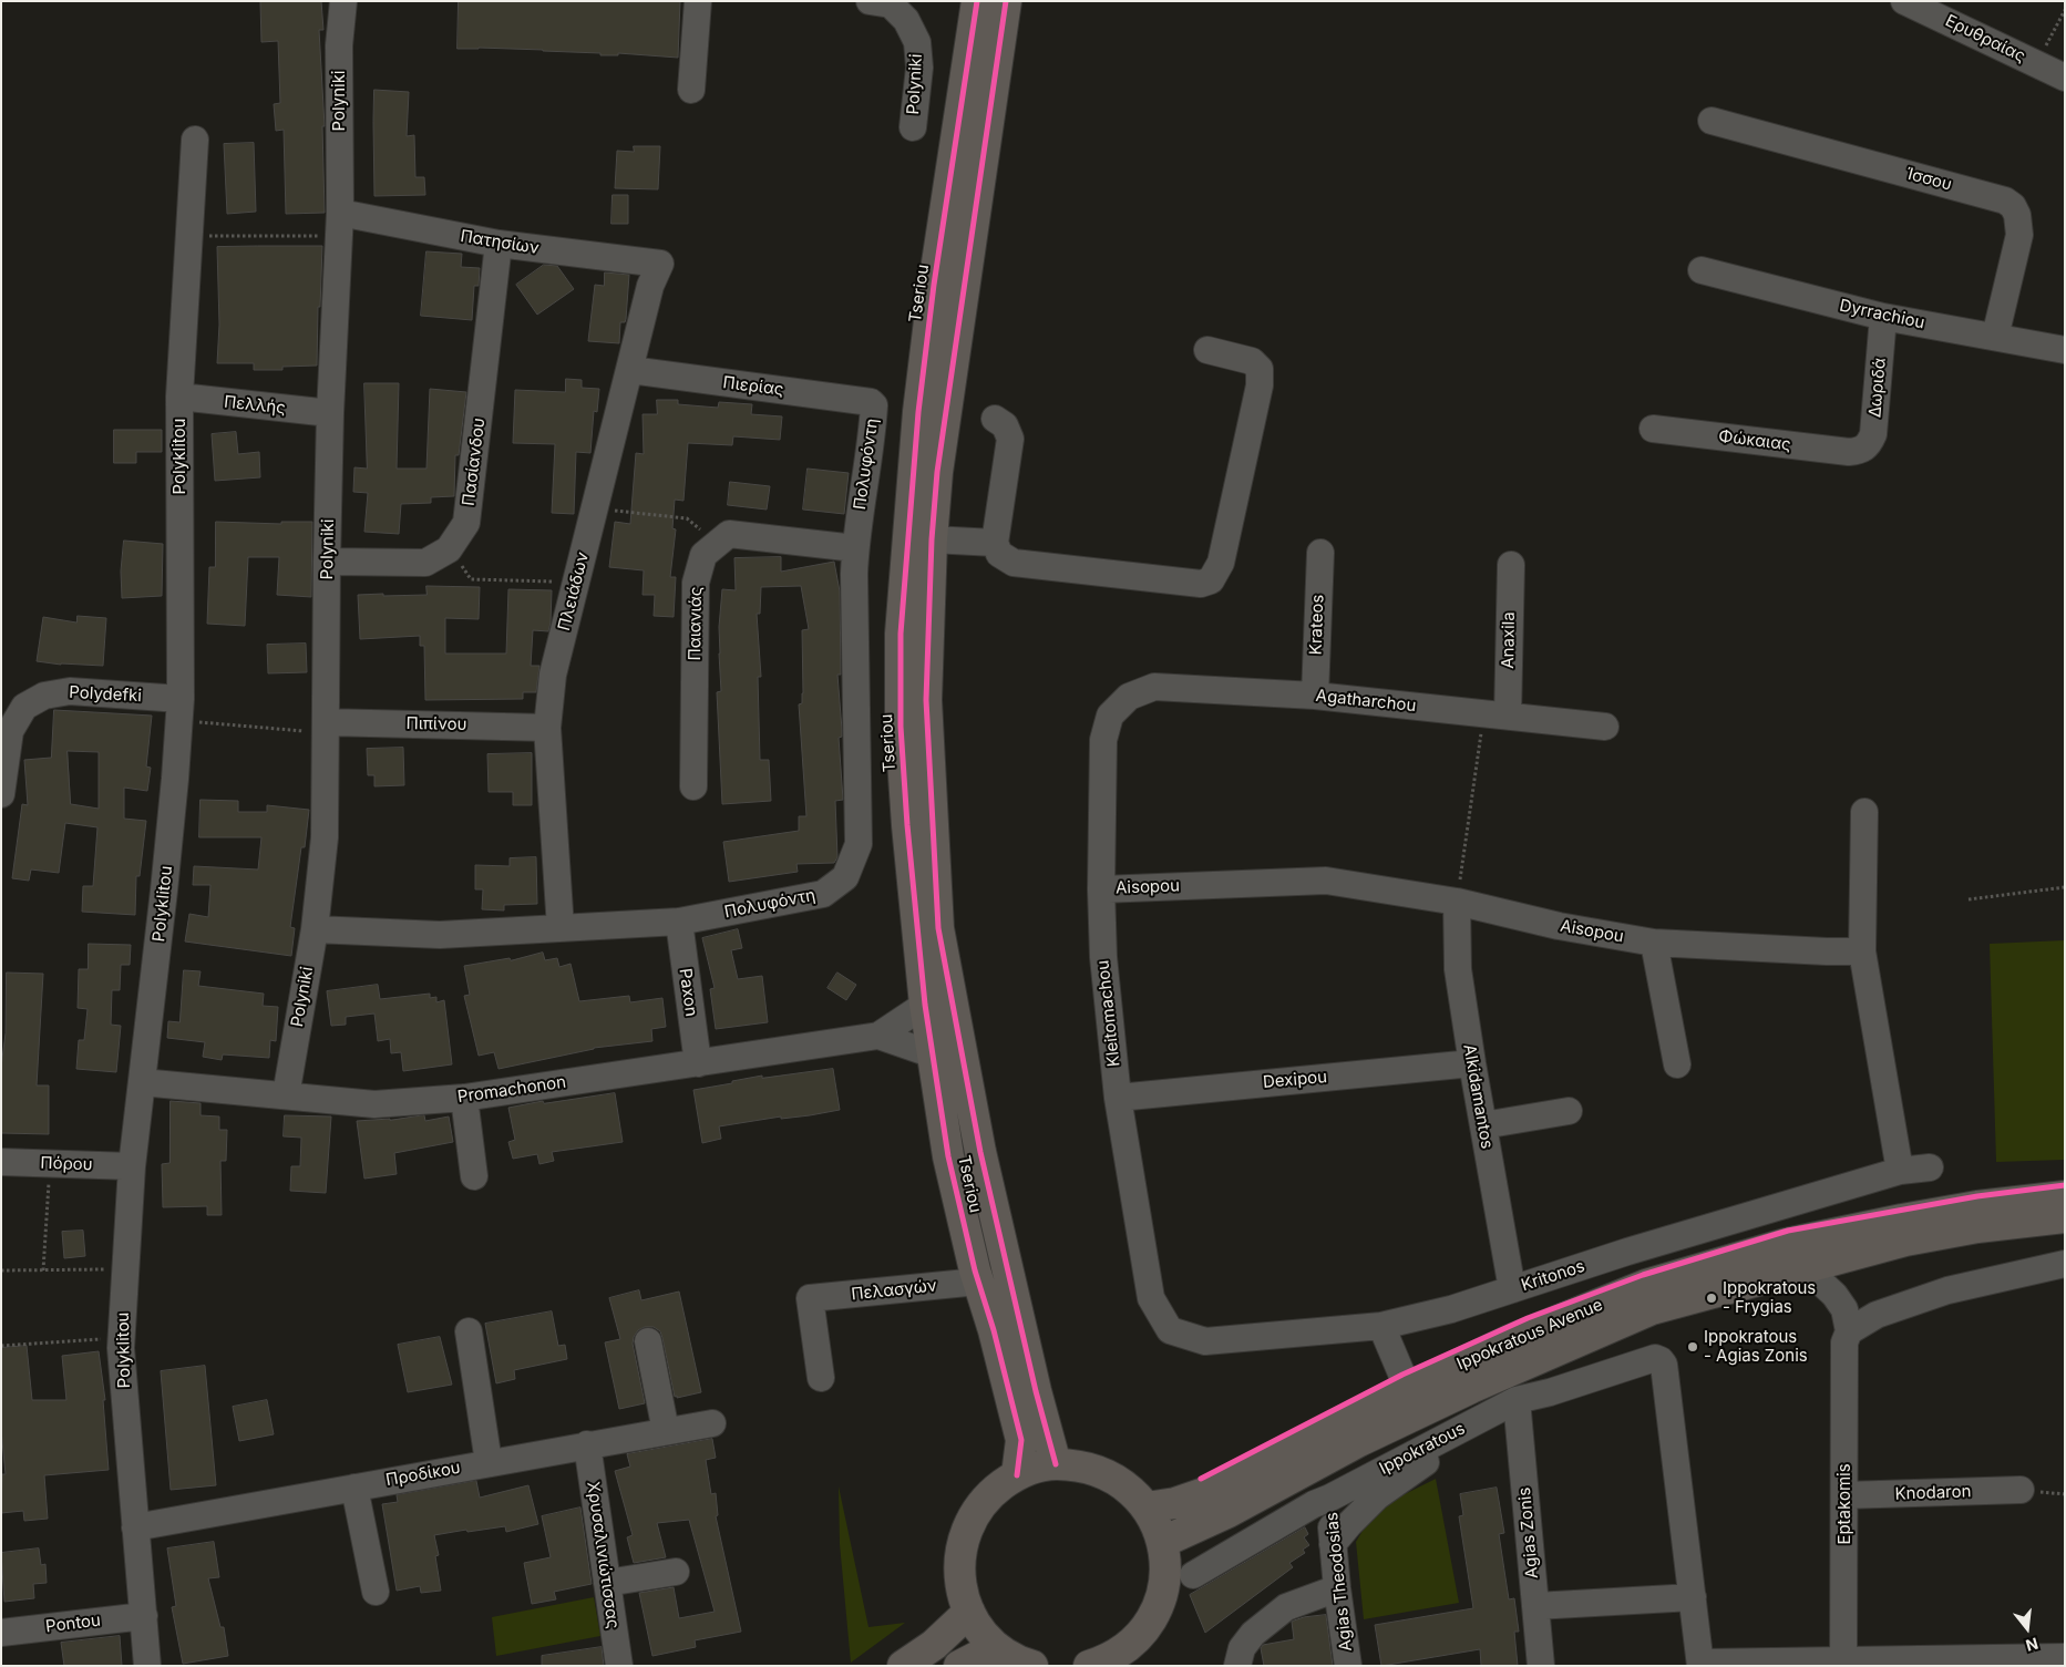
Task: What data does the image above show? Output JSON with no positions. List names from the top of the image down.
{
  "streets": {
    "main road": ["Tseriou", "Ippokratous Avenue"],
    "street": [
      "Ερυθραίας",
      "Polyniki",
      "Ίσσου",
      "Πατησίων",
      "Dyrrachiou",
      "Πιερίας",
      "Δωριδά",
      "Πελλής",
      "Φώκαιας",
      "Polyklitou",
      "Πασίανδου",
      "Πολυφόντη",
      "Πλειάδων",
      "Παιανιάς",
      "Krateos",
      "Anaxila",
      "Polydefki",
      "Agatharchou",
      "Πιπίνου",
      "Aisopou",
      "Paxon",
      "Kleitomachou",
      "Dexipou",
      "Promachonon",
      "Alkidamantos",
      "Πόρου",
      "Kritonos",
      "Πελασγών",
      "Ippokratous",
      "Προδίκου",
      "Knodaron",
      "Eptakomis",
      "Agias Zonis",
      "Χρυσαλινιώτισσας",
      "Agias Theodosias",
      "Pontou"
    ]
  },
  "crossings": [
    ["Polyniki", "Πατησίων"],
    ["Polyniki", "Πελλής"],
    ["Polyniki", "Πασίανδου"],
    ["Polyniki", "Πολυφόντη"],
    ["Polyniki", "Πιπίνου"],
    ["Polyniki", "Promachonon"],
    ["Ίσσου", "Dyrrachiou"],
    ["Πατησίων", "Πασίανδου"],
    ["Πατησίων", "Πλειάδων"],
    ["Tseriou", "Promachonon"],
    ["Tseriou", "Πελασγών"],
    ["Dyrrachiou", "Δωριδά"],
    ["Πιερίας", "Πολυφόντη"],
    ["Πιερίας", "Πλειάδων"],
    ["Δωριδά", "Φώκαιας"],
    ["Πελλής", "Polyklitou"],
    ["Polyklitou", "Polydefki"],
    ["Polyklitou", "Promachonon"],
    ["Polyklitou", "Πόρου"],
    ["Polyklitou", "Προδίκου"],
    ["Polyklitou", "Pontou"],
    ["Πολυφόντη", "Πλειάδων"],
    ["Πολυφόντη", "Paxon"],
    ["Πλειάδων", "Πιπίνου"],
    ["Krateos", "Agatharchou"],
    ["Anaxila", "Agatharchou"],
    ["Agatharchou", "Kleitomachou"],
    ["Aisopou", "Kleitomachou"],
    ["Aisopou", "Alkidamantos"],
    ["Paxon", "Promachonon"],
    ["Kleitomachou", "Dexipou"],
    ["Kleitomachou", "Kritonos"],
    ["Dexipou", "Alkidamantos"],
    ["Alkidamantos", "Kritonos"],
    ["Ippokratous", "Agias Zonis"],
    ["Ippokratous", "Agias Theodosias"],
    ["Προδίκου", "Χρυσαλινιώτισσας"],
    ["Knodaron", "Eptakomis"]
  ],
  "places": ["Ippokratous - Frygias", "Ippokratous - Agias Zonis"],
  "north": "bottom"
}
